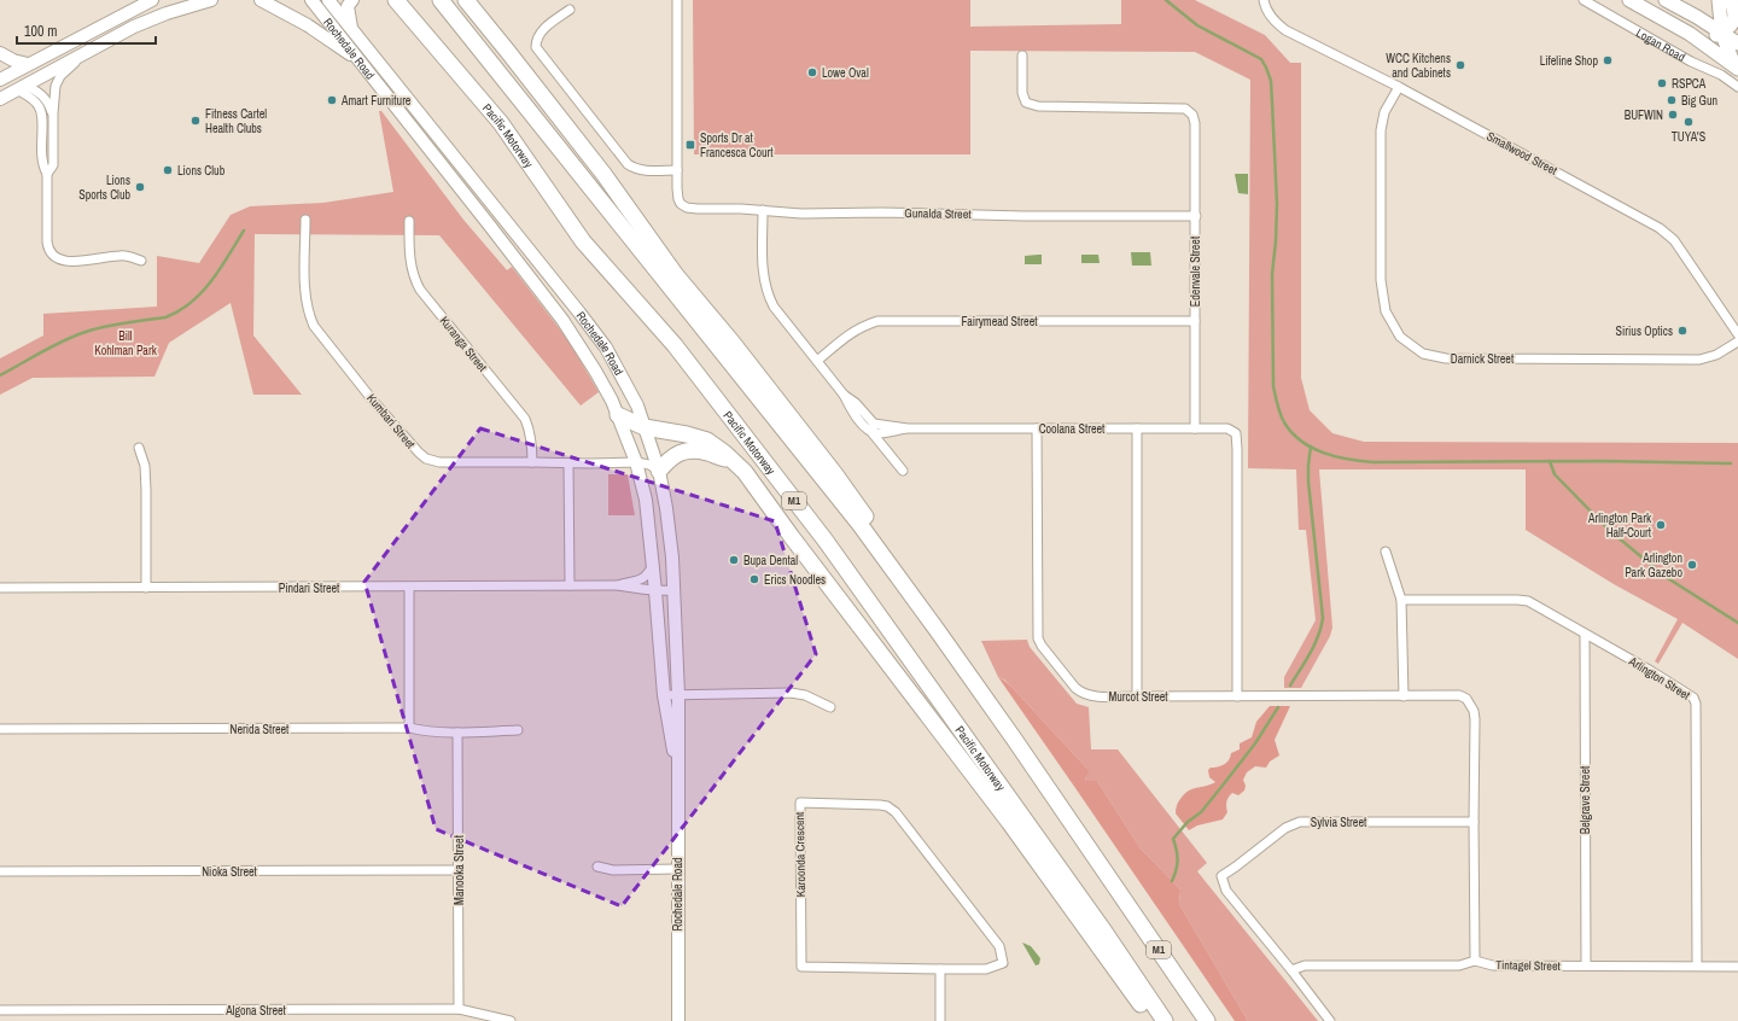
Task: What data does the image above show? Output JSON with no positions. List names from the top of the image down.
{
  "streets": {
    "highway": ["Pacific Motorway", "M1"],
    "main road": ["Logan Road", "Rochedale Road"],
    "street": [
      "Smallwood Street",
      "Gunalda Street",
      "Edenvale Street",
      "Fairymead Street",
      "Kuranga Street",
      "Darnick Street",
      "Kumbari Street",
      "Coolana Street",
      "Pindari Street",
      "Arlington Street",
      "Murcot Street",
      "Nerida Street",
      "Belgrave Street",
      "Sylvia Street",
      "Karoonda Crescent",
      "Manooka Street",
      "Nioka Street",
      "Tintagel Street",
      "Algona Street"
    ]
  },
  "crossings": [
    ["Rochedale Road", "Kumbari Street"],
    ["Rochedale Road", "Pindari Street"],
    ["Smallwood Street", "Darnick Street"],
    ["Gunalda Street", "Edenvale Street"],
    ["Edenvale Street", "Fairymead Street"],
    ["Edenvale Street", "Coolana Street"],
    ["Kuranga Street", "Kumbari Street"],
    ["Coolana Street", "Murcot Street"],
    ["Arlington Street", "Belgrave Street"],
    ["Arlington Street", "Tintagel Street"],
    ["Murcot Street", "Sylvia Street"],
    ["Nerida Street", "Manooka Street"],
    ["Belgrave Street", "Tintagel Street"],
    ["Sylvia Street", "Tintagel Street"],
    ["Manooka Street", "Nioka Street"],
    ["Manooka Street", "Algona Street"]
  ],
  "parks": ["Bill Kohlman Park"],
  "places": {
    "other": [
      "Lifeline Shop",
      "WCC Kitchens and Cabinets",
      "Lowe Oval",
      "RSPCA",
      "Amart Furniture",
      "Big Gun",
      "BUFWIN",
      "Fitness Cartel Health Clubs",
      "TUYA'S",
      "Lions Club",
      "Lions Sports Club",
      "Sirius Optics",
      "Arlington Park Half-Court",
      "Bupa Dental",
      "Arlington Park Gazebo",
      "Erics Noodles"
    ],
    "transit": ["Sports Dr at Francesca Court"]
  },
  "scale_bar": "100 m"
}
